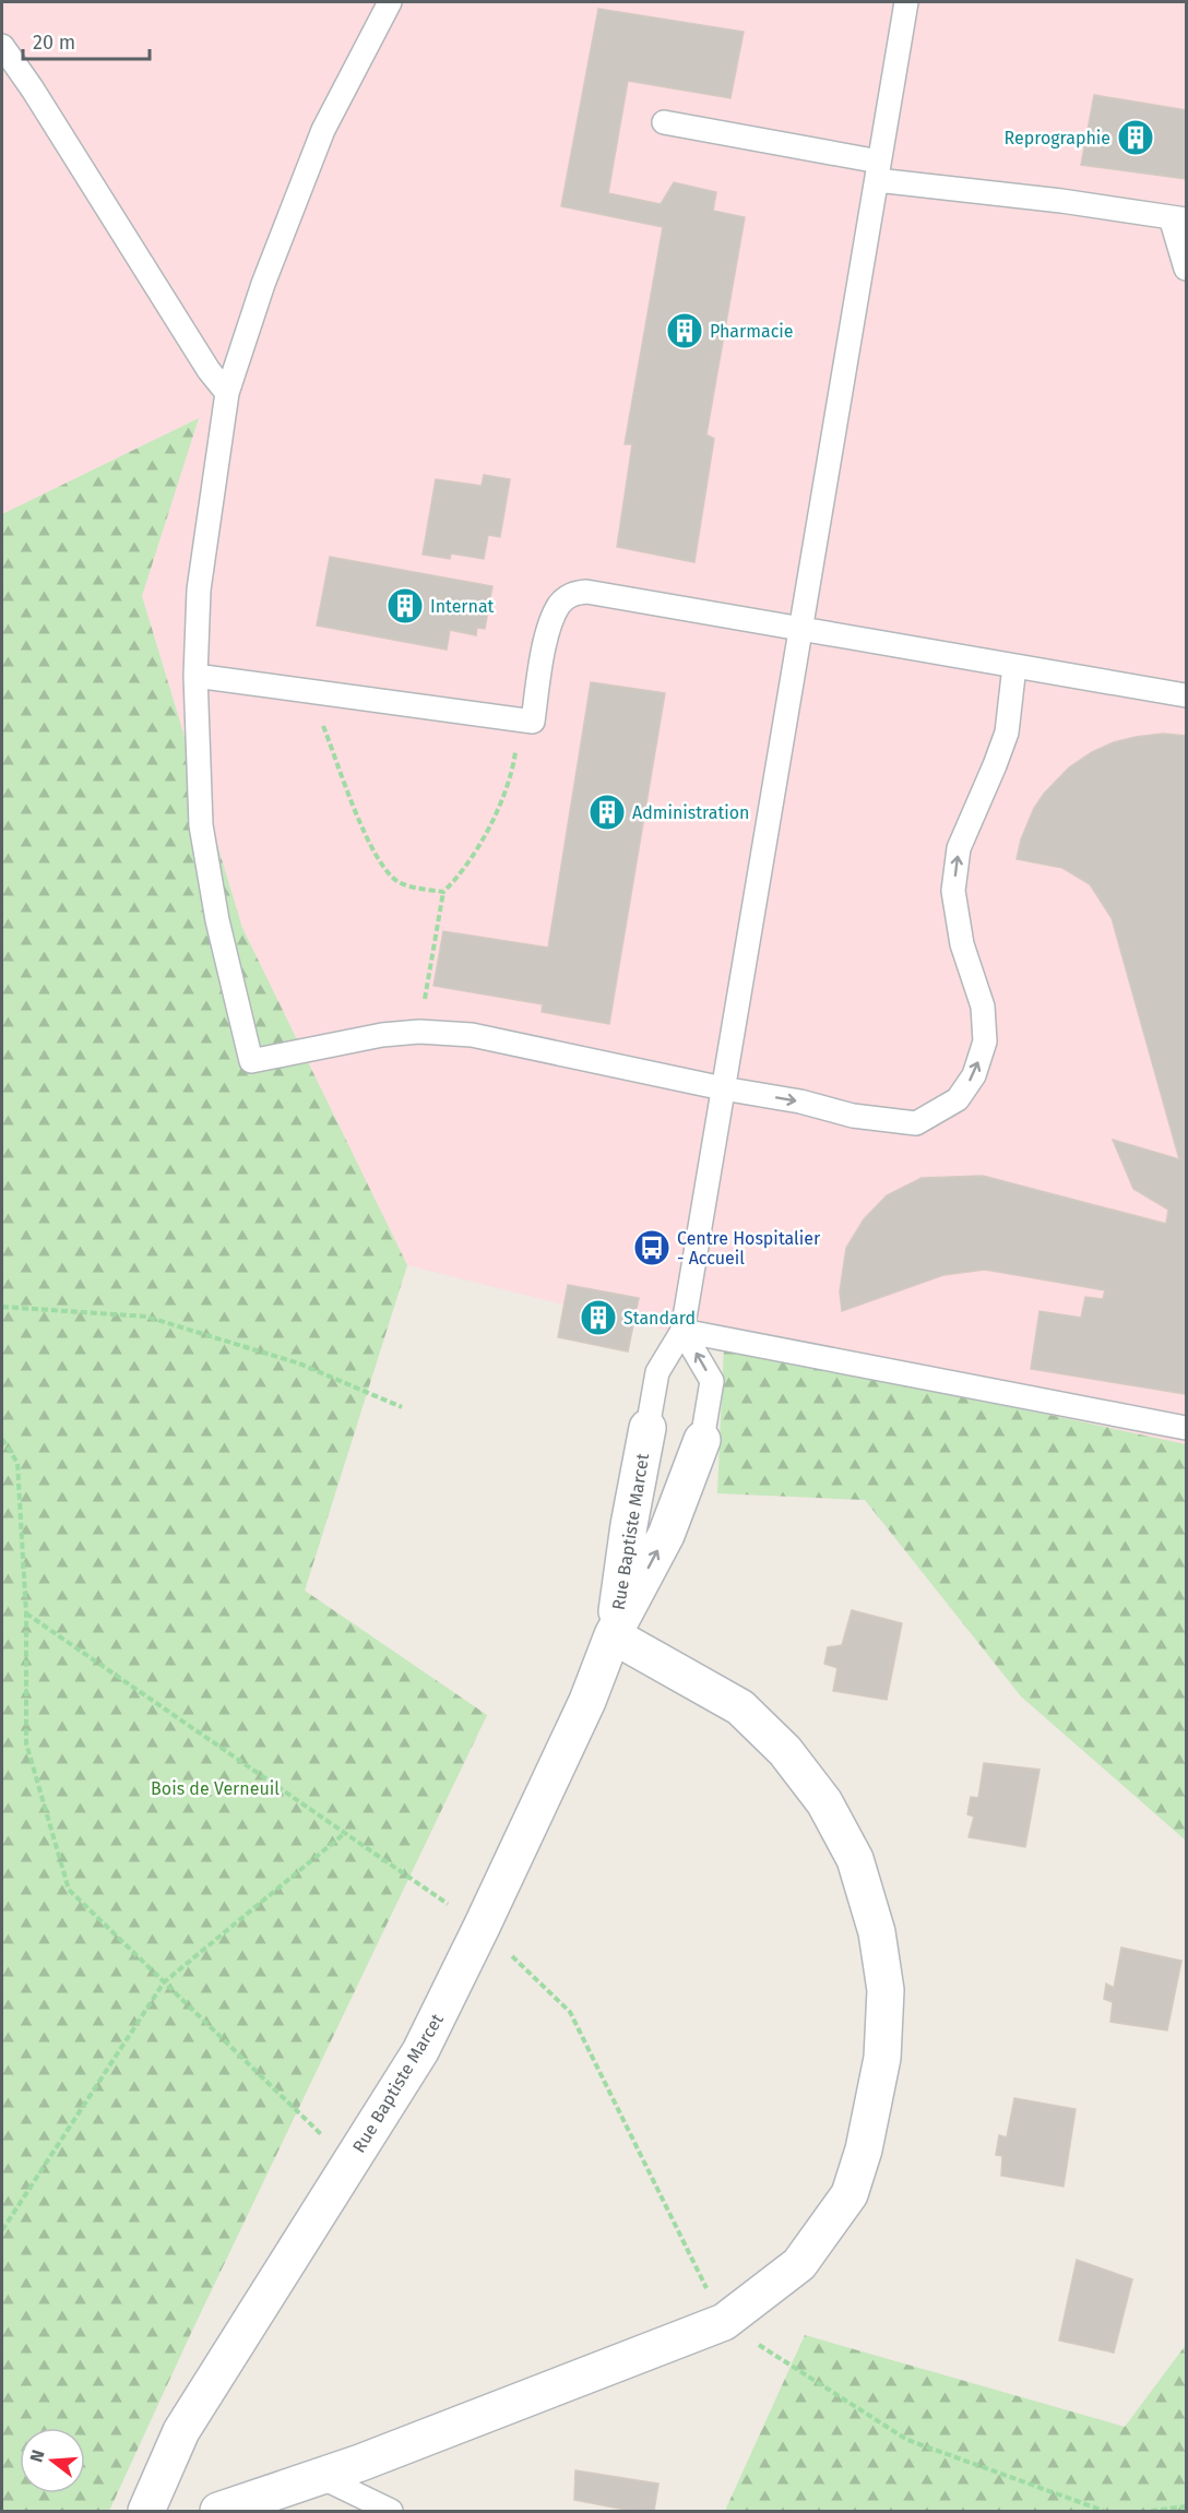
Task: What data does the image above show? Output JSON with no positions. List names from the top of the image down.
{
  "streets": {
    "street": ["Rue Baptiste Marcet"]
  },
  "parks": ["Bois de Verneuil"],
  "places": {
    "building": [
      "Reprographie",
      "Pharmacie",
      "Internat",
      "Administration",
      "Standard"
    ],
    "bus stop": ["Centre Hospitalier - Accueil"]
  },
  "scale_bar": "20 m",
  "north": "left"
}
